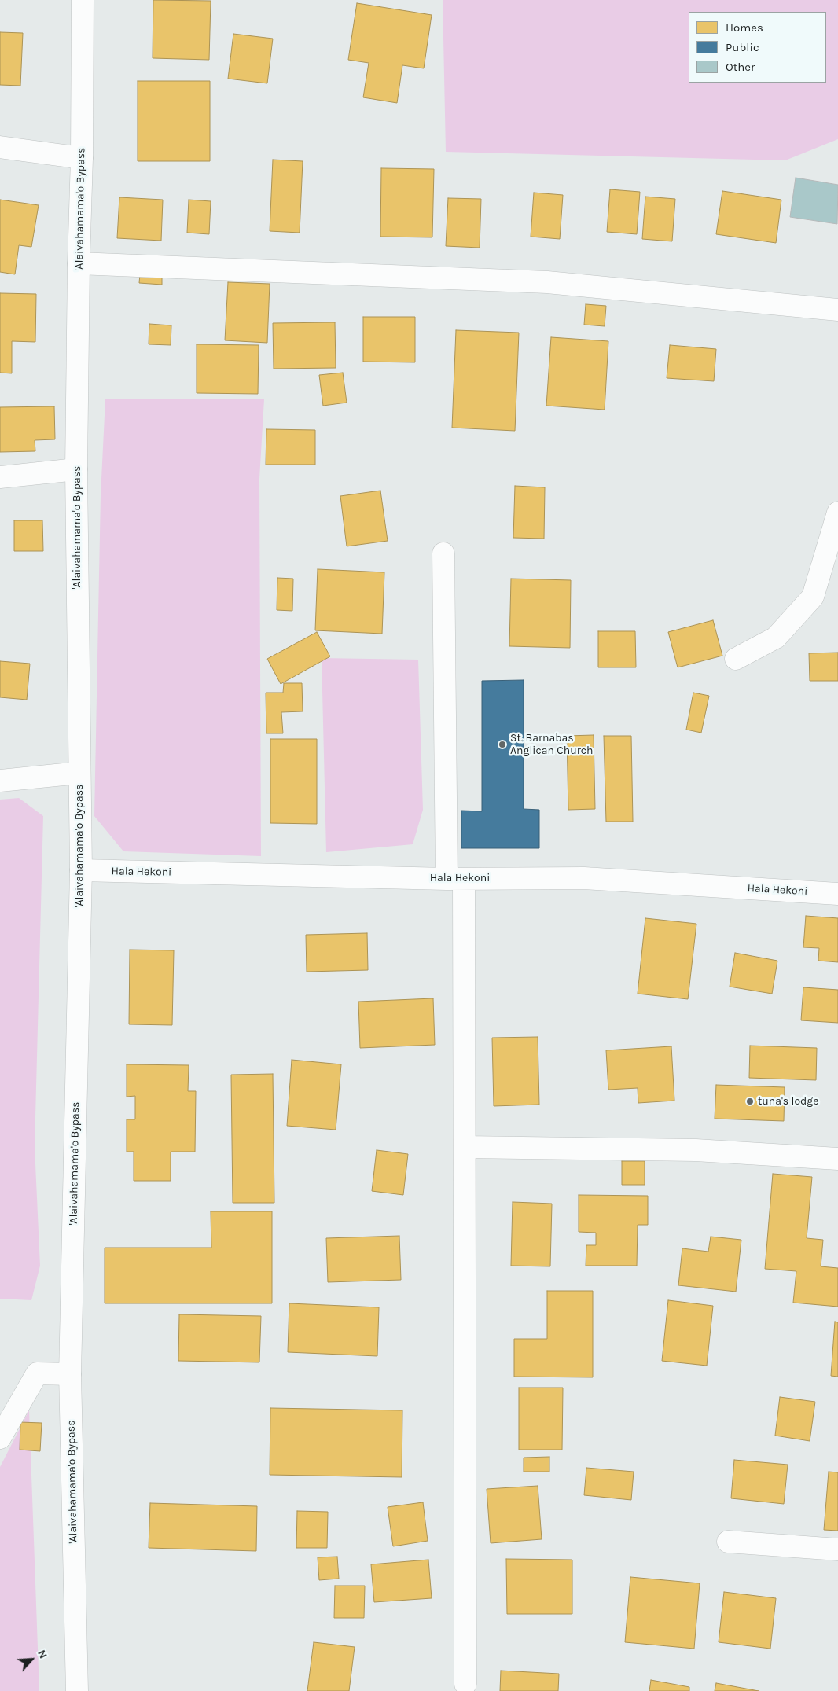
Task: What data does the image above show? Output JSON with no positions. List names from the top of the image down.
{
  "streets": {
    "street": ["'Alaivahamama'o Bypass", "Hala Hekoni"]
  },
  "crossings": [
    ["'Alaivahamama'o Bypass", "Hala Hekoni"]
  ],
  "places": ["St. Barnabas Anglican Church", "tuna's lodge"],
  "legend": ["Homes", "Public", "Other"],
  "north": "top right"
}
